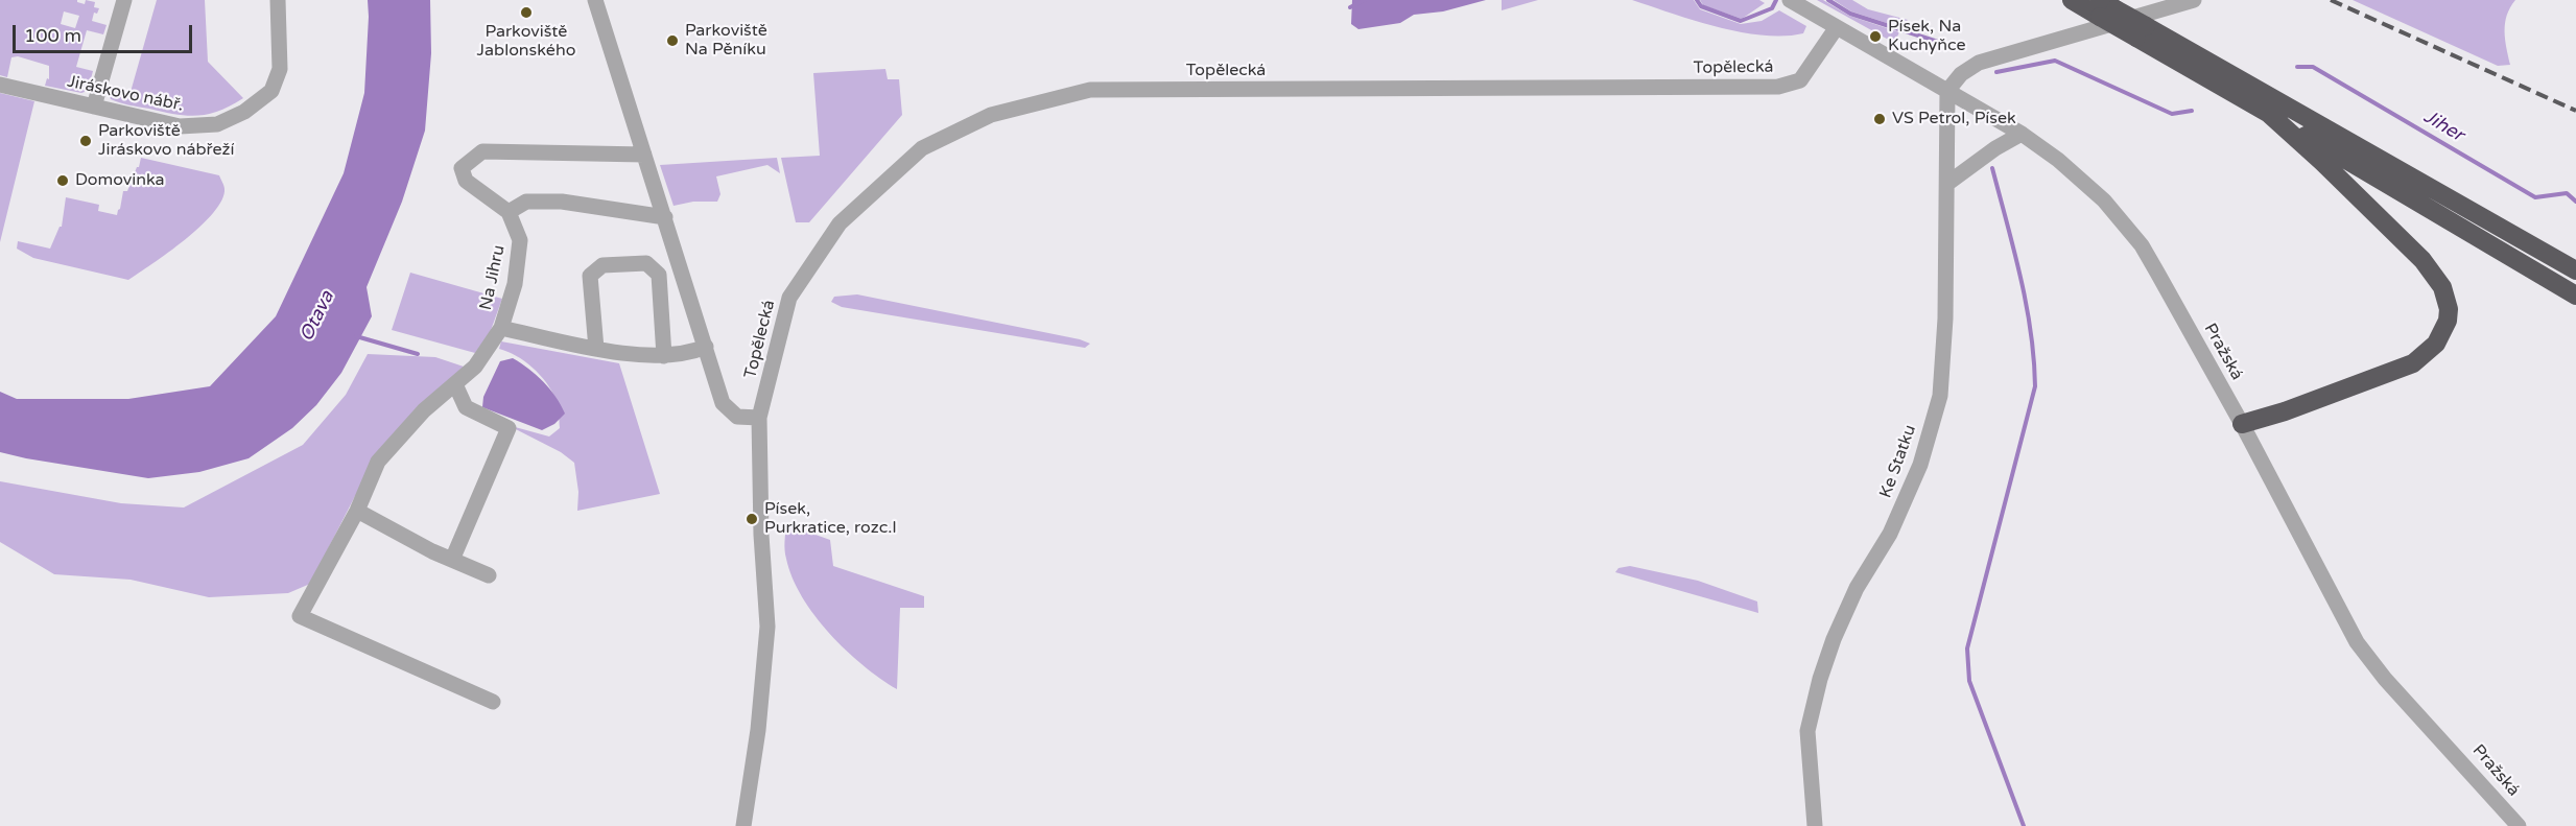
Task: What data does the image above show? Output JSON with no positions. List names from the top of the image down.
{
  "streets": {
    "street": [
      "Topělecká",
      "Jiráskovo nábř.",
      "Na Jihru",
      "Pražská",
      "Ke Statku"
    ]
  },
  "crossings": [
    ["Topělecká", "Pražská"],
    ["Pražská", "Ke Statku"]
  ],
  "water": ["Jiher", "Otava"],
  "places": [
    "Parkoviště Jablonského",
    "Písek, Na Kuchyňce",
    "Parkoviště Na Pěníku",
    "VS Petrol, Písek",
    "Parkoviště Jiráskovo nábřeží",
    "Domovinka",
    "Písek, Purkratice, rozc.I"
  ],
  "scale_bar": "100 m"
}
